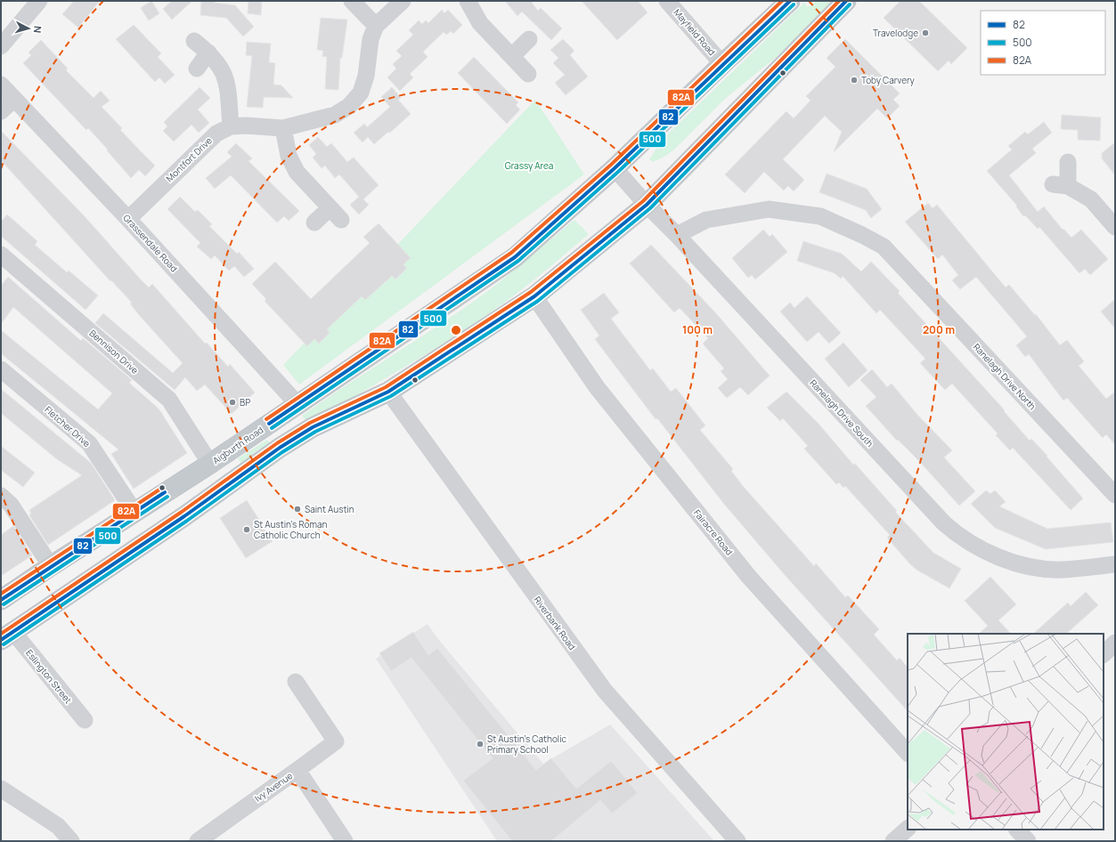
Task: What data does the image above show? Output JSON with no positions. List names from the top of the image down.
{
  "streets": {
    "highway": ["Aigburth Road"],
    "street": [
      "Mayfield Road",
      "Montfort Drive",
      "Grassendale Road",
      "Bennison Drive",
      "Ranelagh Drive North",
      "Ranelagh Drive South",
      "Fletcher Drive",
      "Fairacre Road",
      "Riverbank Road",
      "Eslington Street",
      "Ivy Avenue"
    ]
  },
  "crossings": [
    ["Mayfield Road", "Aigburth Road"],
    ["Montfort Drive", "Grassendale Road"],
    ["Grassendale Road", "Aigburth Road"],
    ["Bennison Drive", "Aigburth Road"],
    ["Ranelagh Drive North", "Ranelagh Drive South"],
    ["Ranelagh Drive South", "Aigburth Road"],
    ["Fletcher Drive", "Aigburth Road"]
  ],
  "parks": ["Grassy Area"],
  "places": [
    "Travelodge",
    "Toby Carvery",
    "BP",
    "Saint Austin",
    "St Austin's Roman Catholic Church",
    "St Austin's Catholic Primary School"
  ],
  "lines": ["transit line 82", "transit line 82A", "transit line 500"],
  "legend": ["82", "500", "82A"],
  "north": "right",
  "rings": ["100 m", "200 m"]
}
